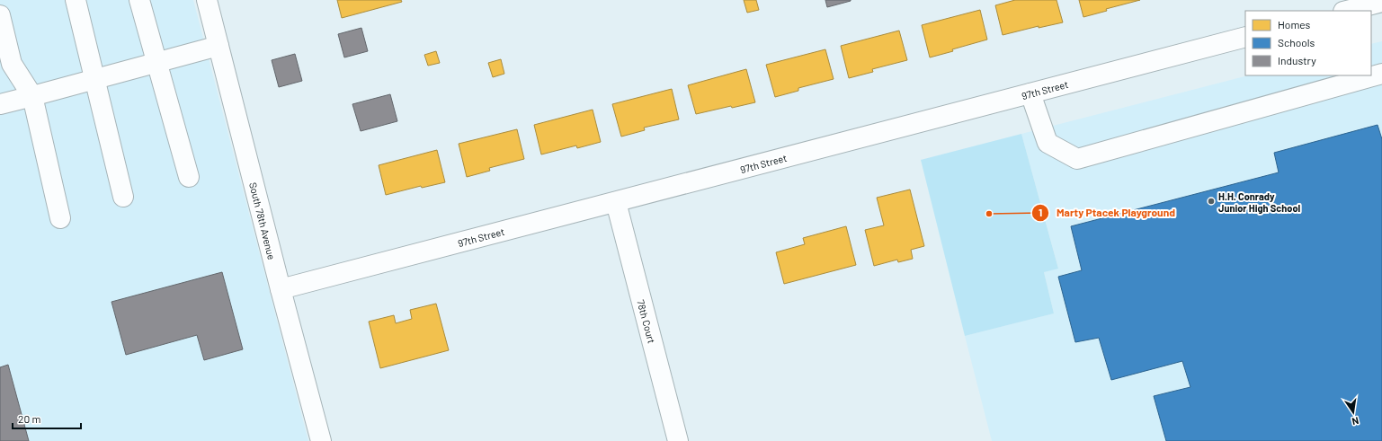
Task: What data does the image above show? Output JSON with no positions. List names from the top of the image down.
{
  "streets": {
    "street": ["97th Street", "South 78th Avenue", "78th Court"]
  },
  "crossings": [
    ["97th Street", "South 78th Avenue"],
    ["97th Street", "78th Court"]
  ],
  "places": ["H.H. Conrady Junior High School", "Marty Ptacek Playground"],
  "legend": ["Homes", "Schools", "Industry"],
  "scale_bar": "20 m",
  "north": "bottom"
}
